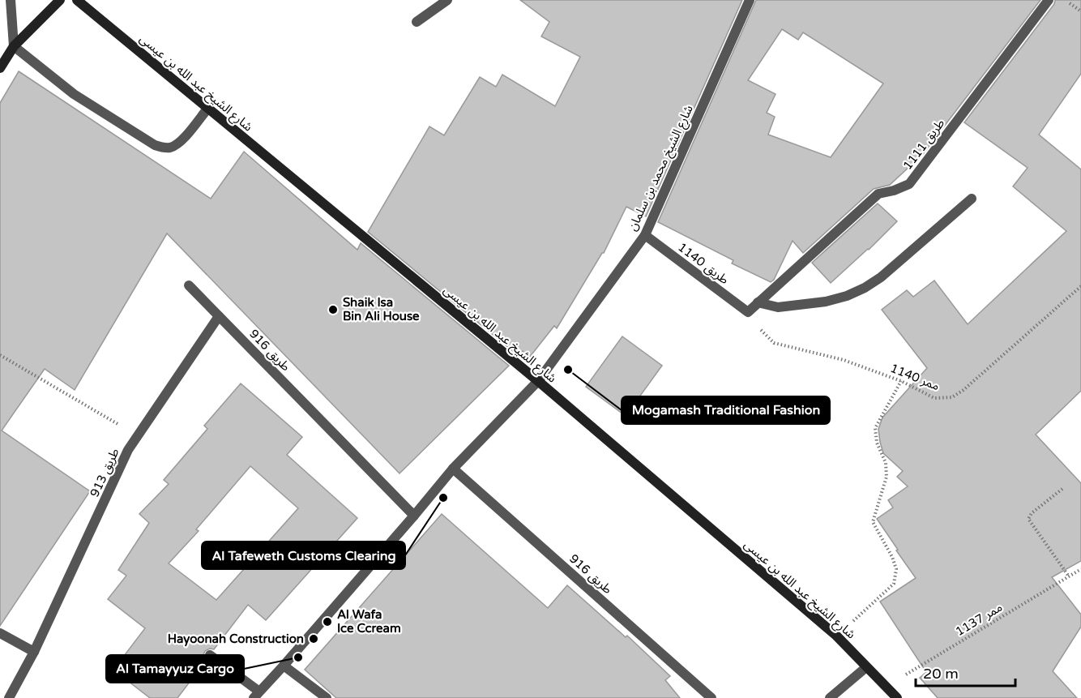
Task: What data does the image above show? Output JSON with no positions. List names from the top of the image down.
{
  "streets": {
    "street": [
      "شارع الشيخ عبد الله بن عيسى",
      "طريق 1111",
      "شارع الشيخ محمد بن سلمان",
      "طريق 1140",
      "طريق 916",
      "طريق 913"
    ],
    "path": ["ممر 1140", "ممر 1137"]
  },
  "crossings": [
    ["شارع الشيخ عبد الله بن عيسى", "شارع الشيخ محمد بن سلمان"],
    ["شارع الشيخ عبد الله بن عيسى", "ممر 1137"],
    ["طريق 1111", "طريق 1140"],
    ["طريق 1111", "ممر 1140"],
    ["شارع الشيخ محمد بن سلمان", "طريق 1140"],
    ["طريق 1140", "ممر 1140"],
    ["طريق 916", "طريق 913"]
  ],
  "places": [
    "Shaik Isa Bin Ali House",
    "Mogamash Traditional Fashion",
    "Al Tafeweth Customs Clearing",
    "Al Wafa Ice Ccream",
    "Hayoonah Construction",
    "Al Tamayyuz Cargo"
  ],
  "scale_bar": "20 m"
}
